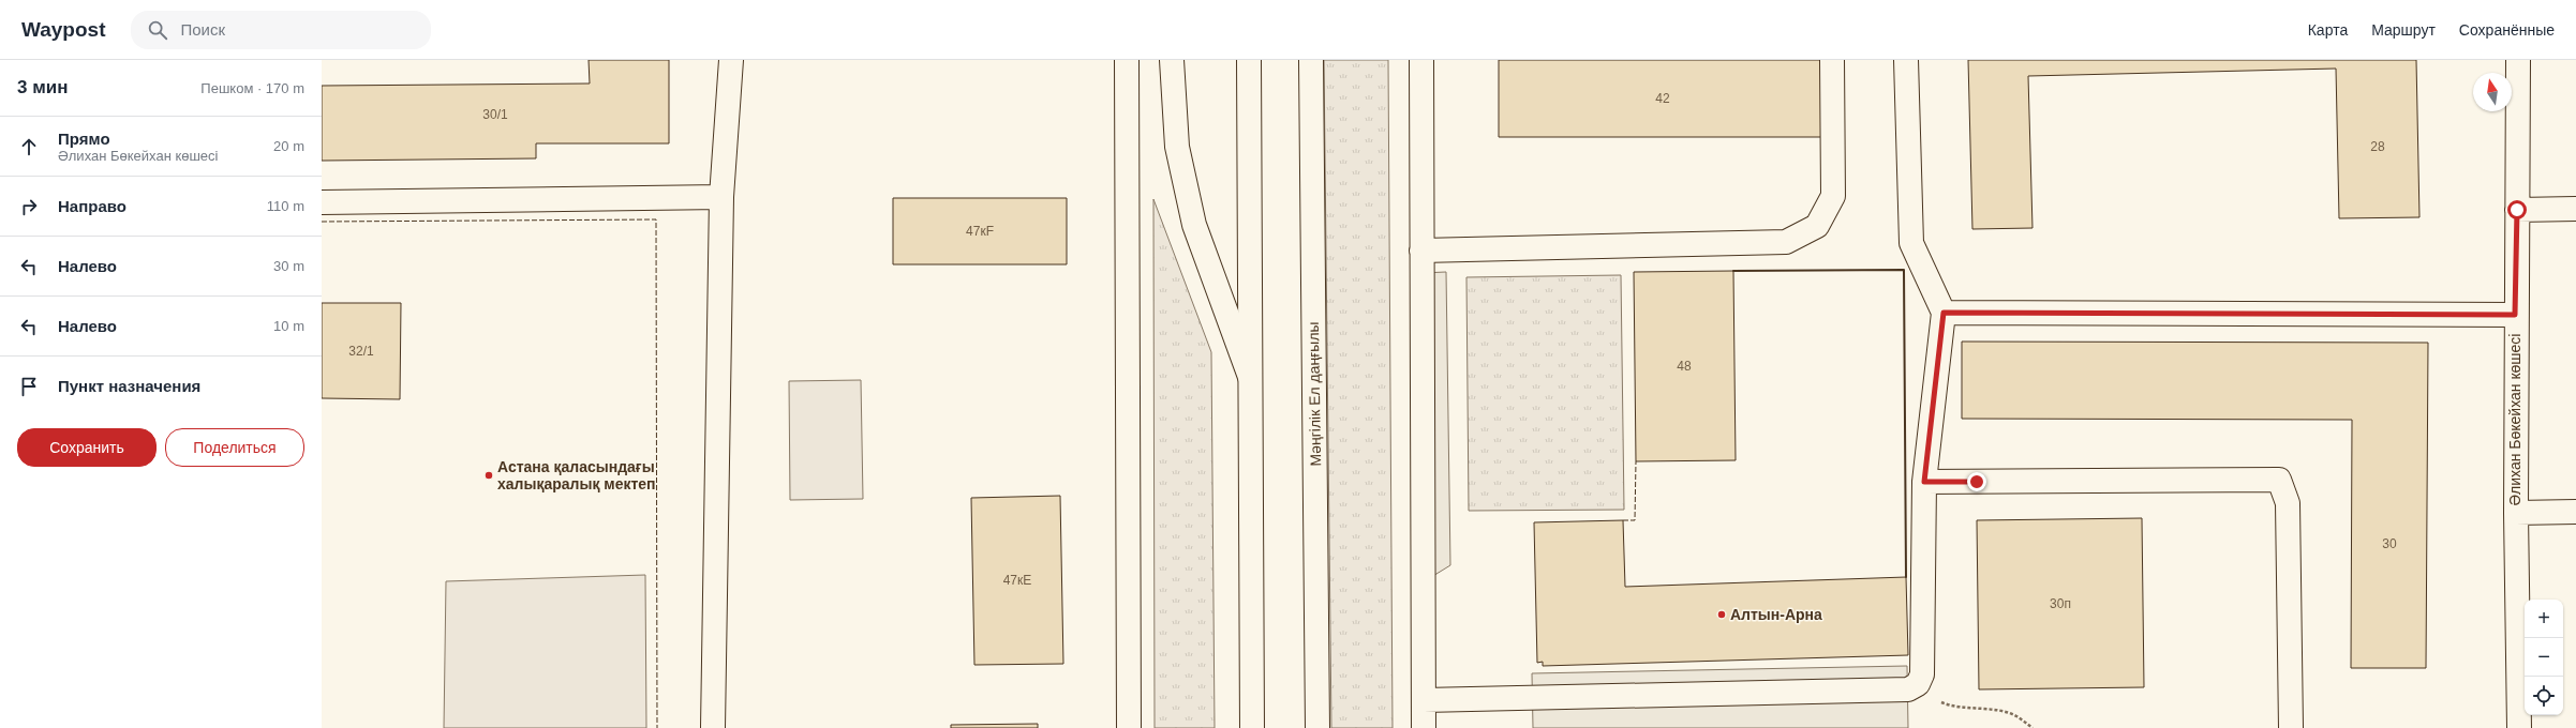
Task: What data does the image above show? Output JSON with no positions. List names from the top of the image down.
{
  "streets": {
    "main road": ["Мәңгілік Ел даңғылы", "Әлихан Бөкейхан көшесі"]
  },
  "places": ["Астана қаласындағы халықаралық мектеп", "Алтын-Арна"],
  "house_numbers": [
    "42",
    "30/1",
    "28",
    "47кF",
    "32/1",
    "48",
    "30",
    "47кЕ",
    "30п"
  ],
  "north": "top",
  "page": {
    "header": "Waypost",
    "search": "Поиск",
    "nav": ["Карта", "Маршрут", "Сохранённые"],
    "heading": ["3 мин", "Пешком · 170 m"],
    "list": [
      ["Прямо", "Әлихан Бөкейхан көшесі", "20 m"],
      ["Направо", "110 m"],
      ["Налево", "30 m"],
      ["Налево", "10 m"],
      "Пункт назначения"
    ],
    "buttons": ["Сохранить", "Поделиться"],
    "map_buttons": ["+", "−"]
  }
}
